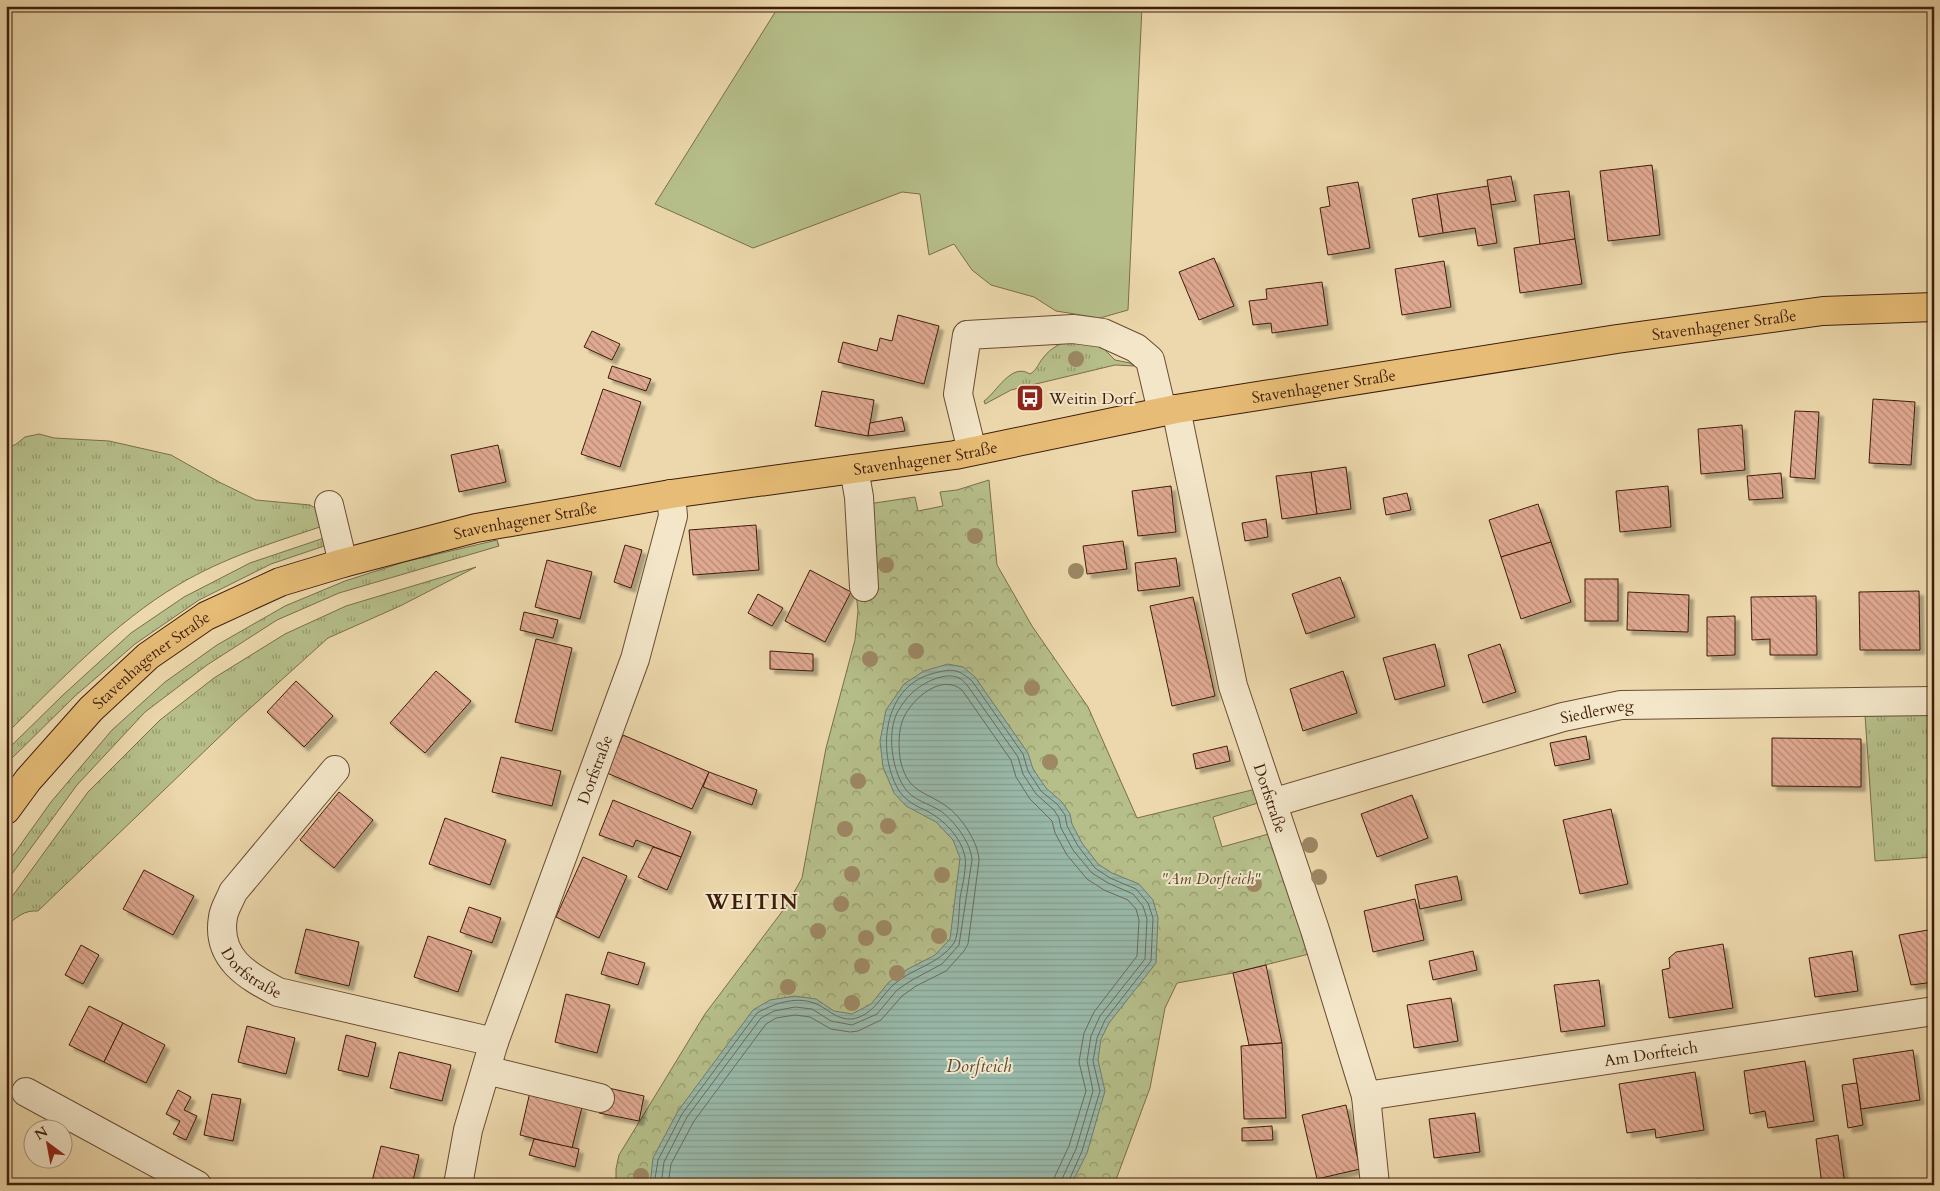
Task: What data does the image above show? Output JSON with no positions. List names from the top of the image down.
{
  "streets": {
    "main road": ["Stavenhagener Straße"],
    "street": ["Siedlerweg", "Dorfstraße", "Am Dorfteich"]
  },
  "crossings": [
    ["Stavenhagener Straße", "Dorfstraße"],
    ["Siedlerweg", "Dorfstraße"],
    ["Dorfstraße", "Am Dorfteich"]
  ],
  "districts": ["WEITIN"],
  "water": ["Dorfteich"],
  "parks": ["\"Am Dorfteich\""],
  "places": {
    "bus stop": ["Weitin Dorf"]
  },
  "north": "top left"
}
